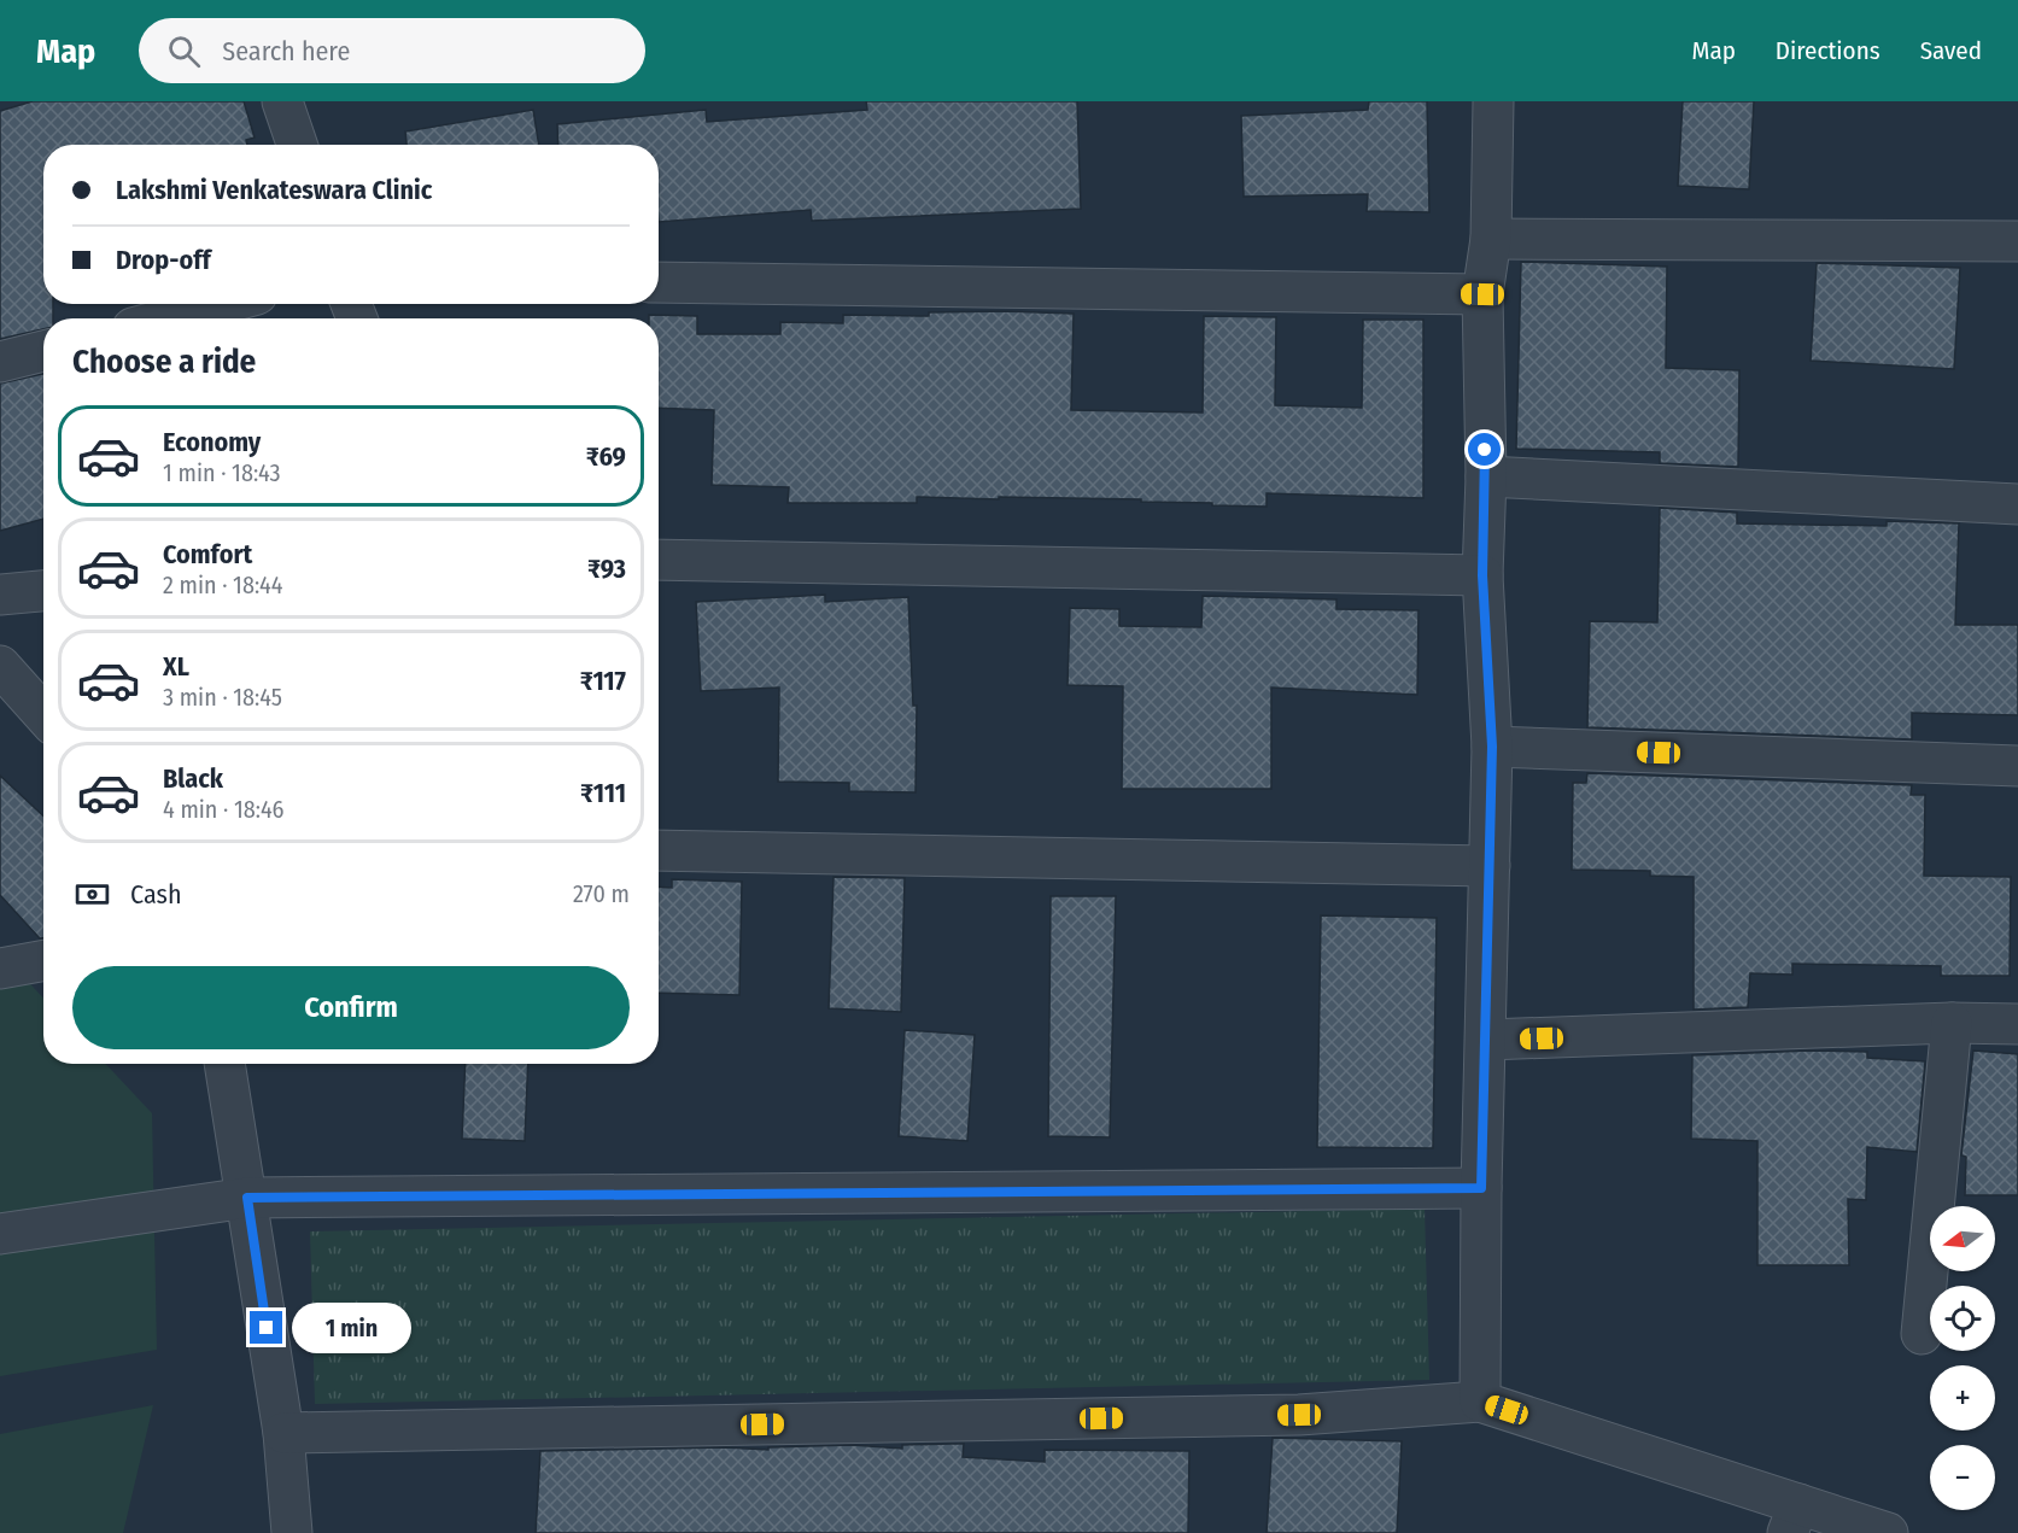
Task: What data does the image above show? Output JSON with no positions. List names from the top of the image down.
{
  "north": "left",
  "page": {
    "header": "Map",
    "search": "Search here",
    "nav": ["Map", "Directions", "Saved"],
    "banner": ["Lakshmi Venkateswara Clinic", "Drop-off"],
    "heading": "Choose a ride",
    "list": [
      {
        "name": "Economy",
        "note": "1 min · 18:43",
        "value": "₹69"
      },
      {
        "name": "Comfort",
        "note": "2 min · 18:44",
        "value": "₹93"
      },
      {
        "name": "XL",
        "note": "3 min · 18:45",
        "value": "₹117"
      },
      {
        "name": "Black",
        "note": "4 min · 18:46",
        "value": "₹111"
      }
    ],
    "pay": ["Cash", "270 m"],
    "buttons": "Confirm",
    "map_buttons": ["+", "−"],
    "bubble": "1 min"
  }
}
